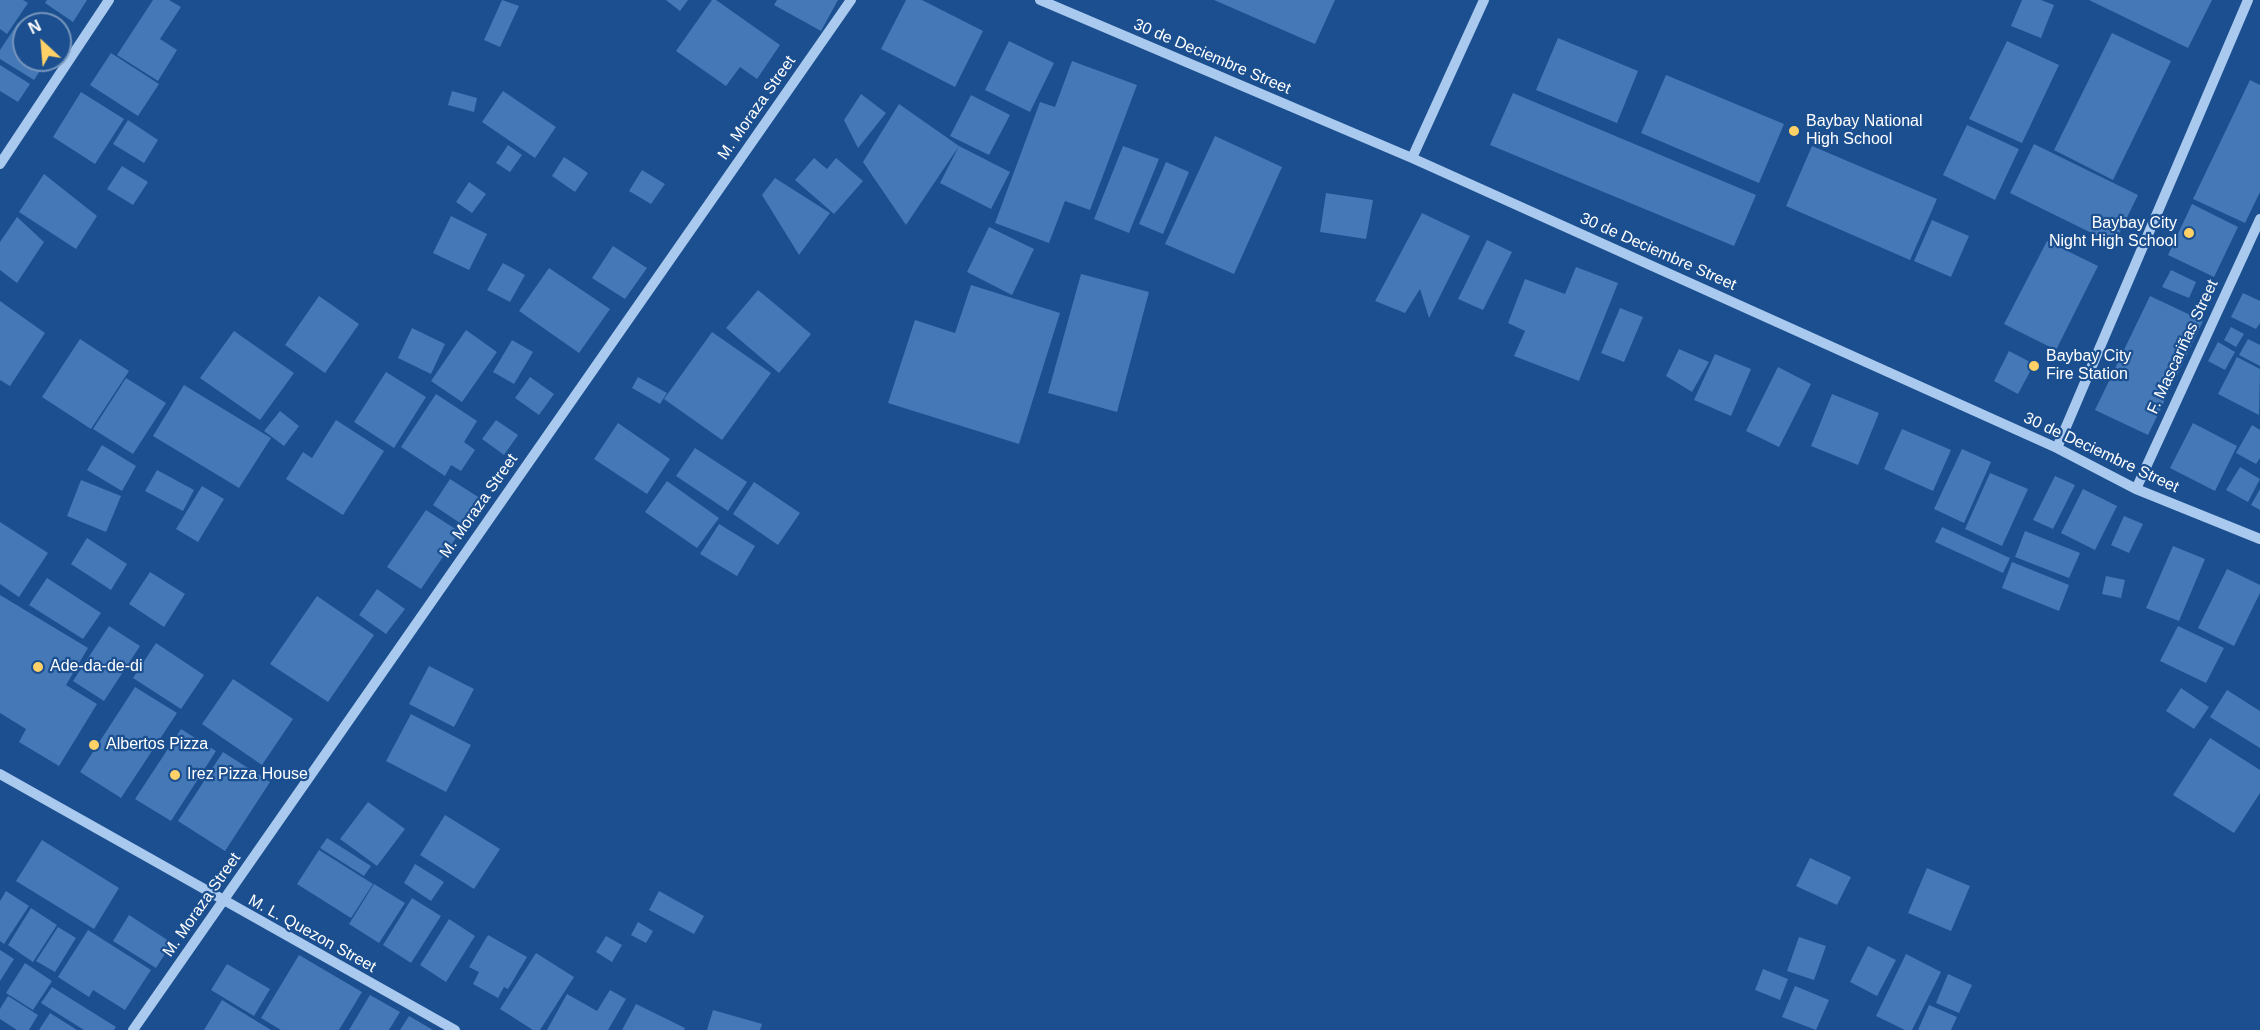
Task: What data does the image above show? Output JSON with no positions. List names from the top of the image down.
{
  "streets": {
    "street": [
      "30 de Deciembre Street",
      "M. Moraza Street",
      "F. Mascariñas Street",
      "M. L. Quezon Street"
    ]
  },
  "crossings": [
    ["30 de Deciembre Street", "F. Mascariñas Street"],
    ["M. Moraza Street", "M. L. Quezon Street"]
  ],
  "places": [
    "Baybay National High School",
    "Baybay City Night High School",
    "Baybay City Fire Station",
    "Ade-da-de-di",
    "Albertos Pizza",
    "Irez Pizza House"
  ],
  "north": "top left"
}
